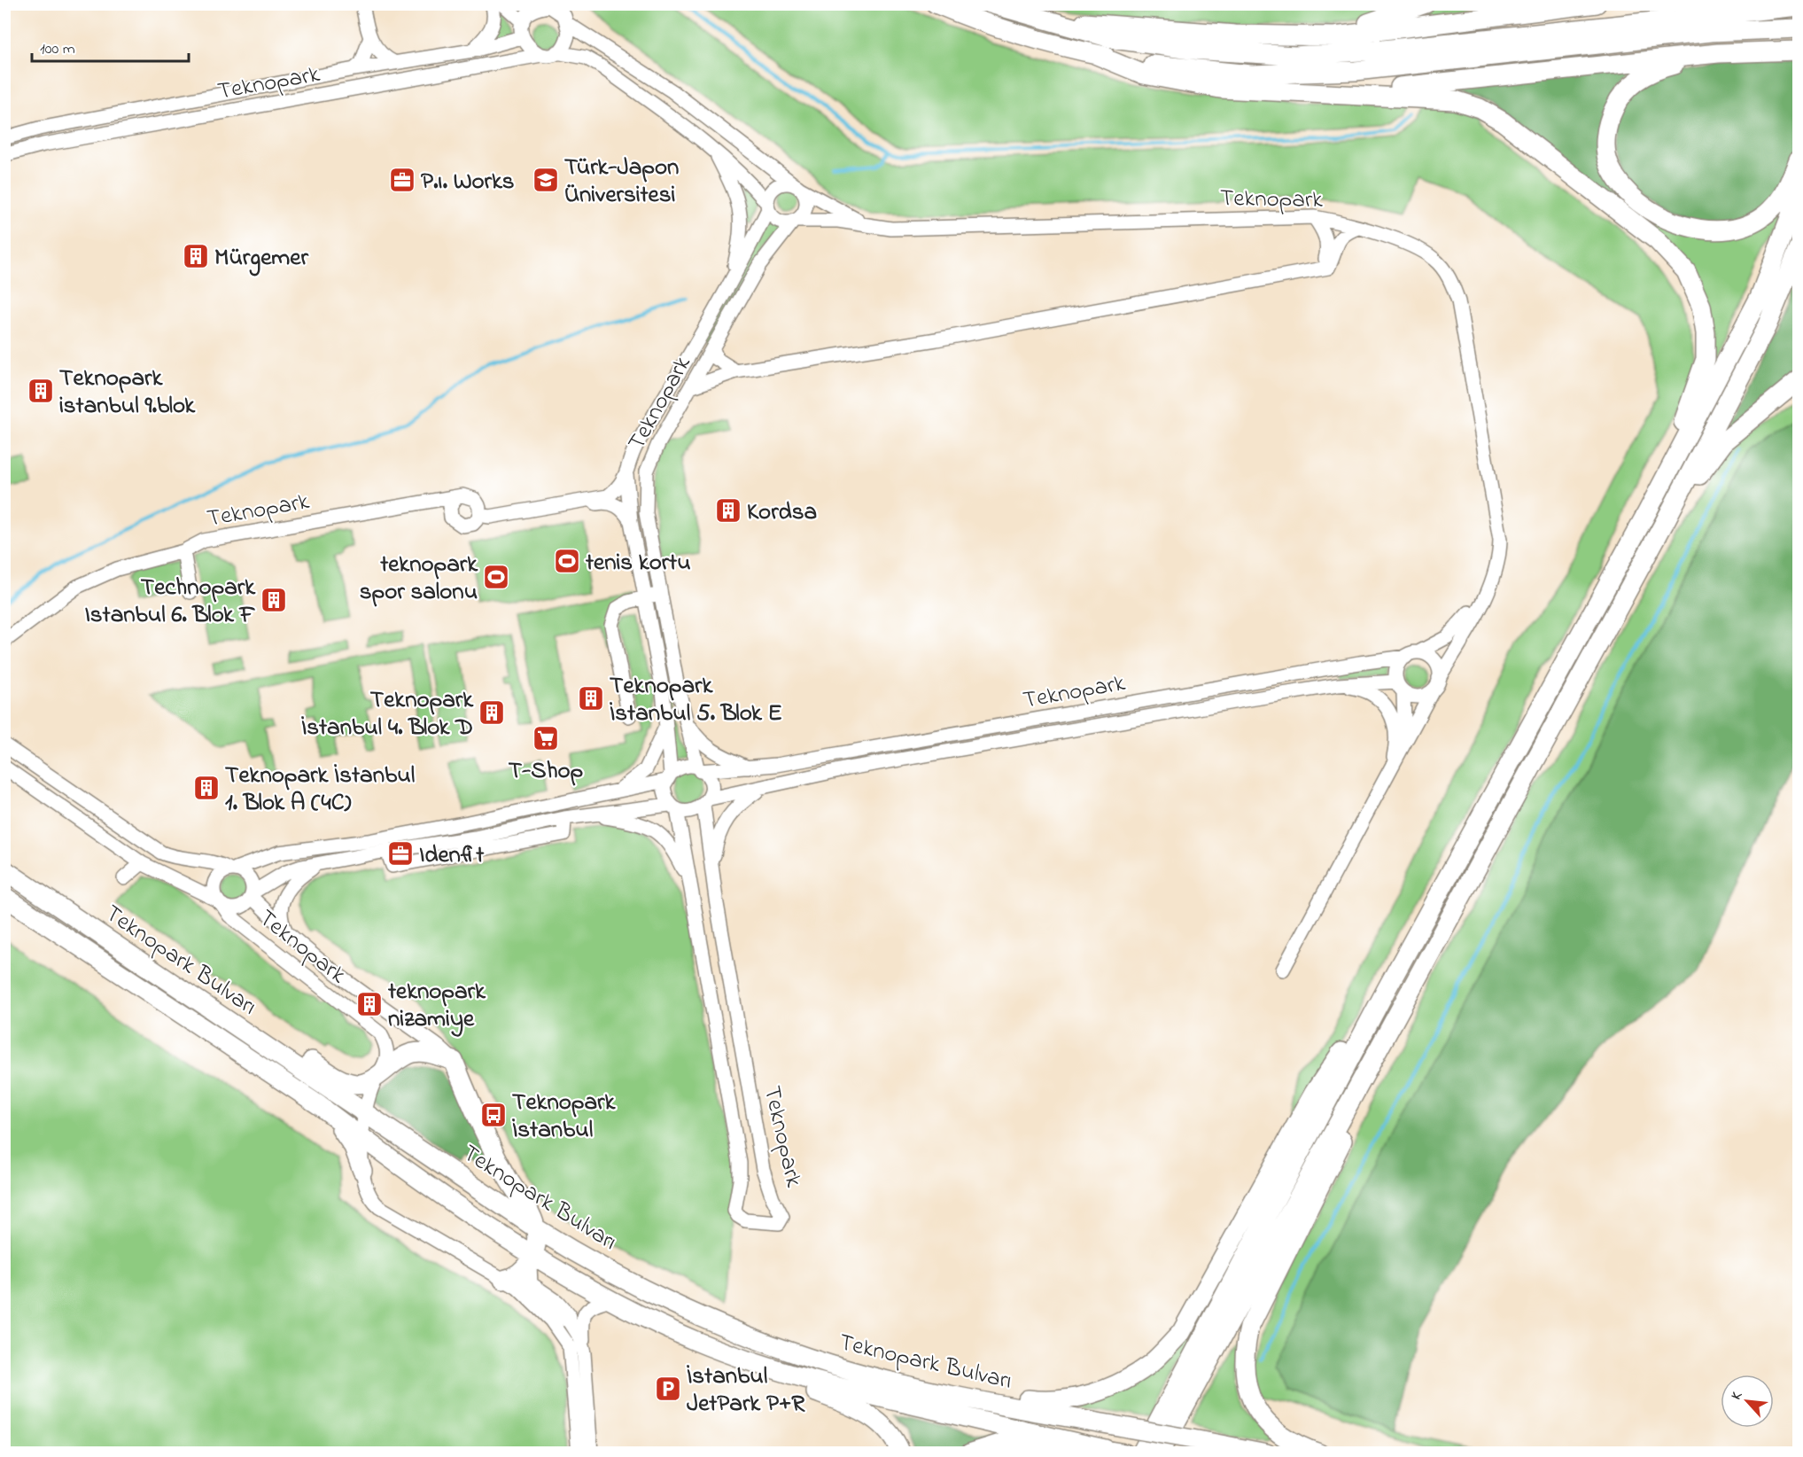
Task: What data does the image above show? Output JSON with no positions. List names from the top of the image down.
{
  "streets": {
    "highway": ["Teknopark Bulvarı"],
    "street": ["Teknopark"]
  },
  "places": {
    "office": ["P.ı. Works", "Idenfit"],
    "school or university": ["Türk-Japon Üniversitesi"],
    "building": [
      "Mürgemer",
      "Teknopark istanbul 9.blok",
      "Kordsa",
      "Technopark Istanbul 6. Blok F",
      "Teknopark İstanbul 5. Blok E",
      "Teknopark İstanbul 4. Blok D",
      "Teknopark İstanbul 1. Blok A (4C)",
      "teknopark nizamiye"
    ],
    "sports": ["tenis kortu", "teknopark spor salonu"],
    "supermarket": ["T-Shop"],
    "bus stop": ["Teknopark İstanbul"],
    "parking": ["İstanbul JetPark P+R"]
  },
  "scale_bar": "100 m",
  "north": "top left"
}
